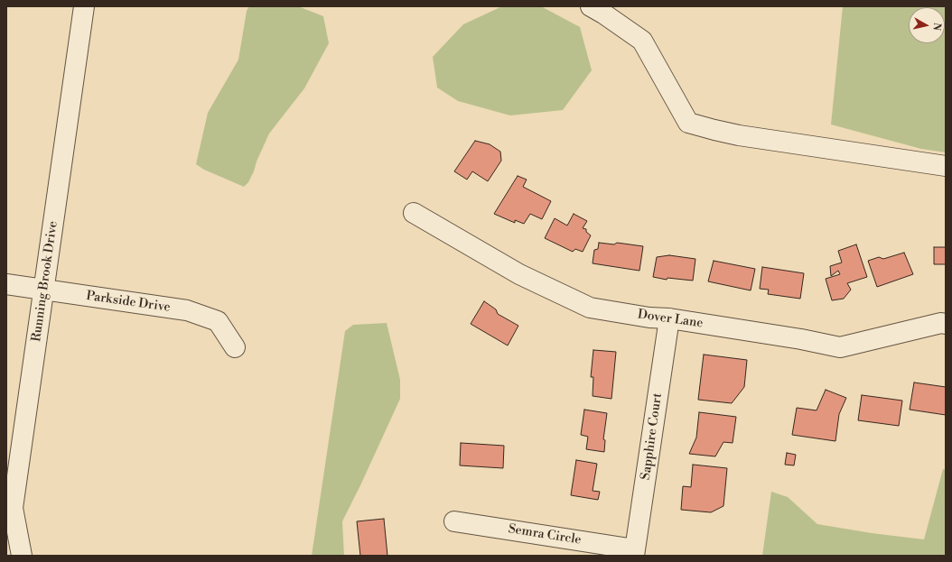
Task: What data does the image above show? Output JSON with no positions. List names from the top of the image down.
{
  "streets": {
    "street": [
      "Running Brook Drive",
      "Parkside Drive",
      "Dover Lane",
      "Sapphire Court",
      "Semra Circle"
    ]
  },
  "crossings": [
    ["Running Brook Drive", "Parkside Drive"],
    ["Dover Lane", "Sapphire Court"],
    ["Sapphire Court", "Semra Circle"]
  ],
  "north": "right"
}
